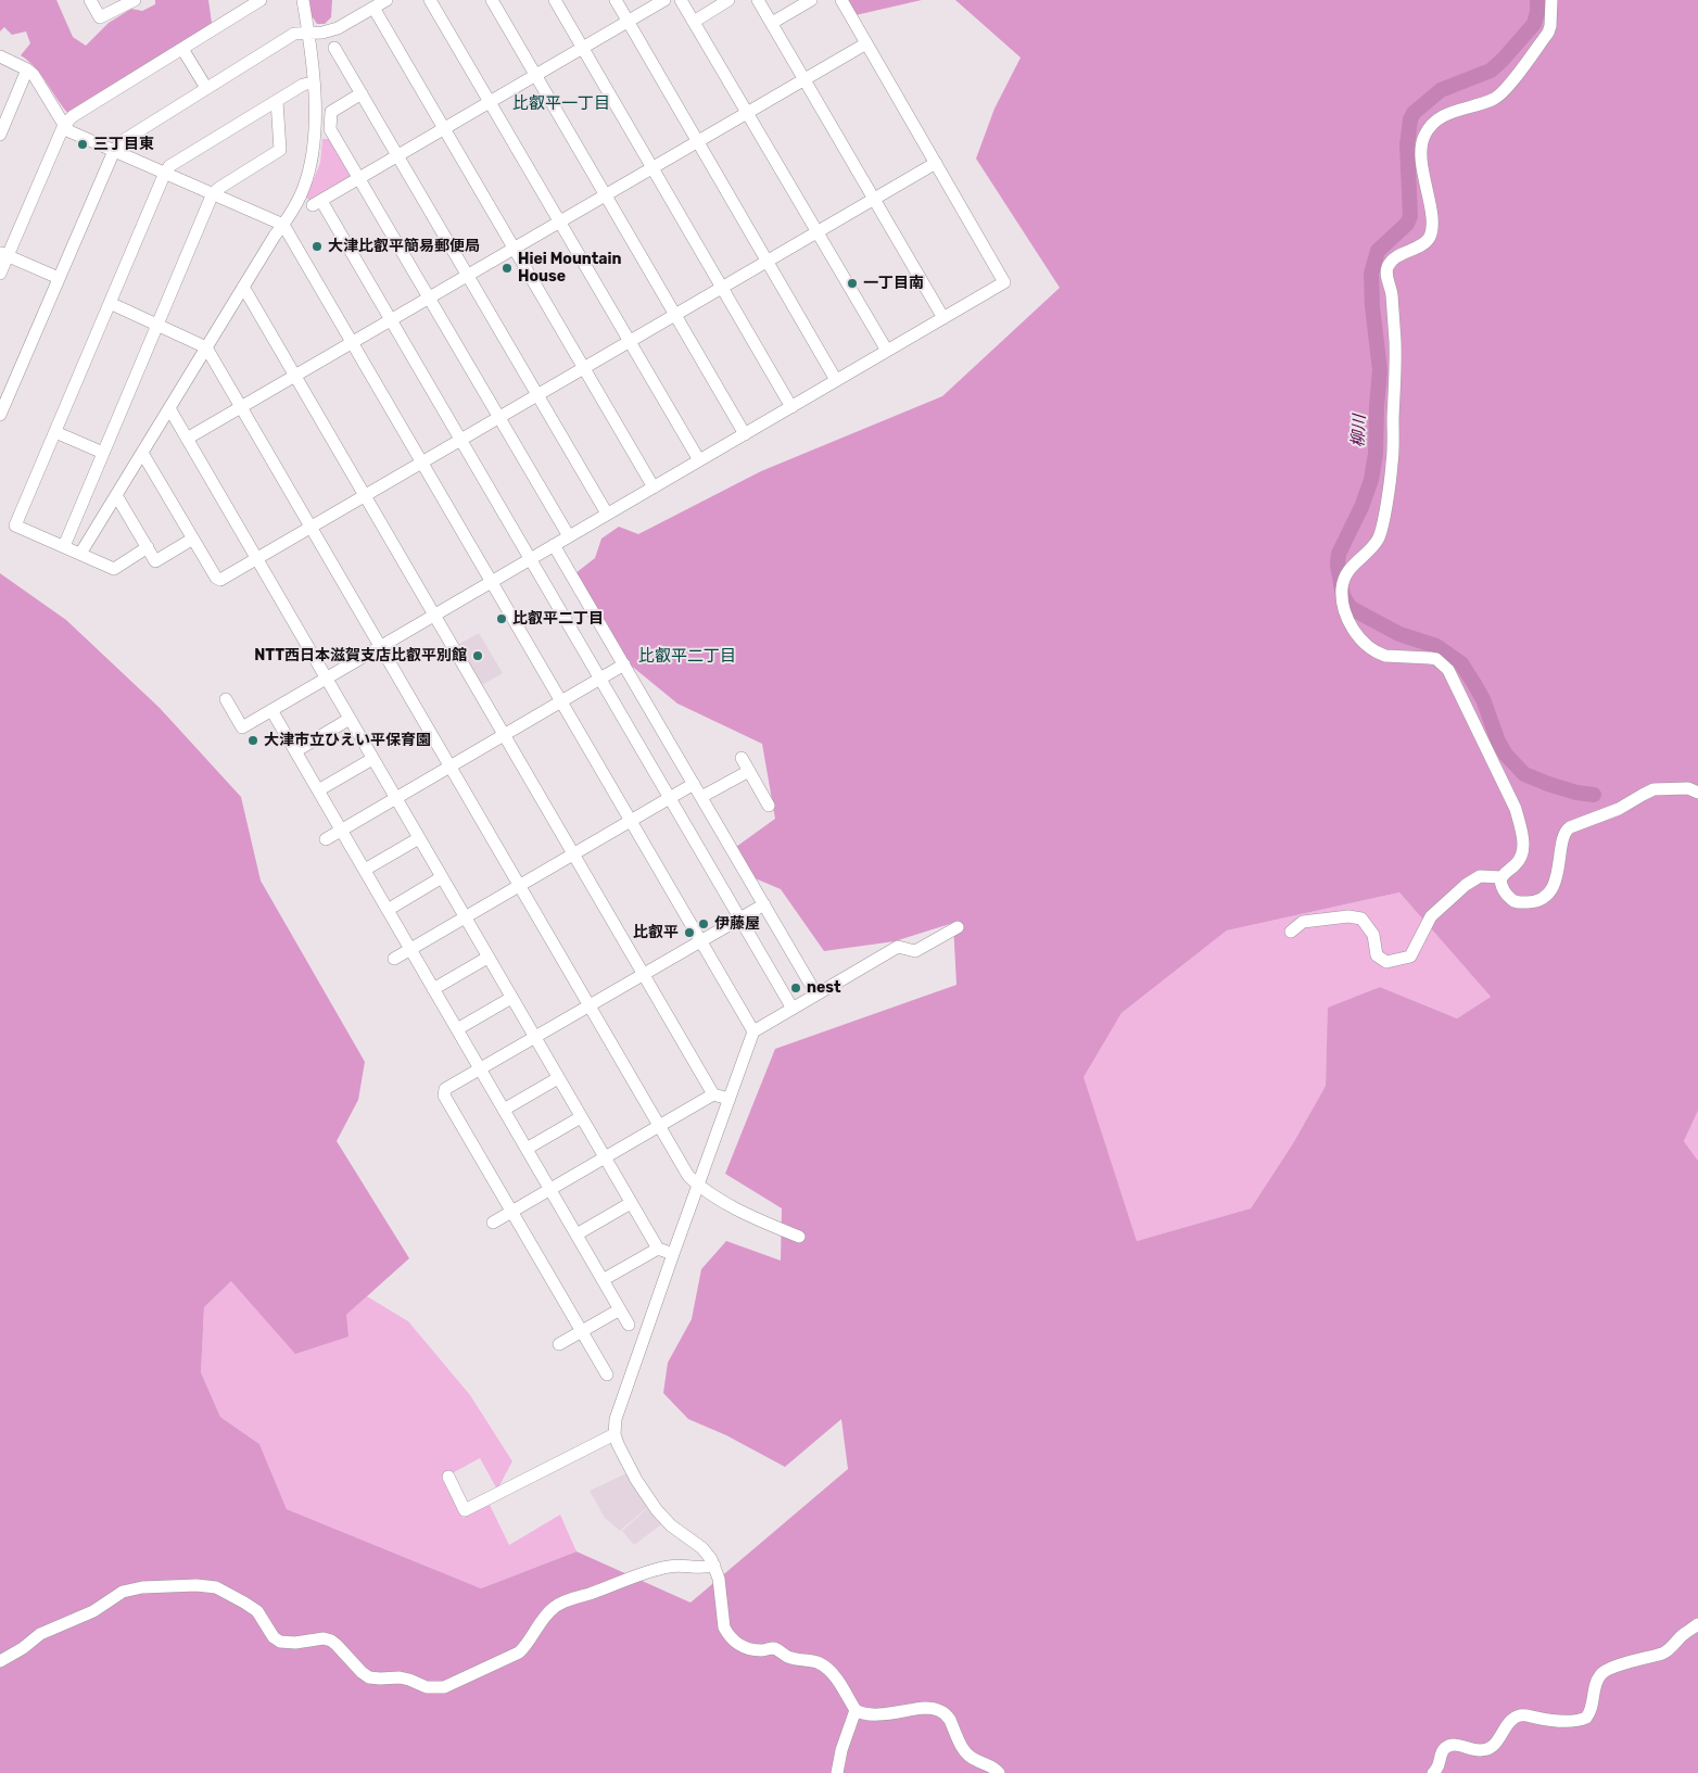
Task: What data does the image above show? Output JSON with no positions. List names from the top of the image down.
{
  "districts": ["比叡平一丁目", "比叡平二丁目"],
  "water": ["柳川"],
  "places": [
    "三丁目東",
    "大津比叡平簡易郵便局",
    "Hiei Mountain House",
    "一丁目南",
    "比叡平二丁目",
    "NTT西日本滋賀支店比叡平別館",
    "大津市立ひえい平保育園",
    "伊藤屋",
    "比叡平",
    "nest"
  ]
}
